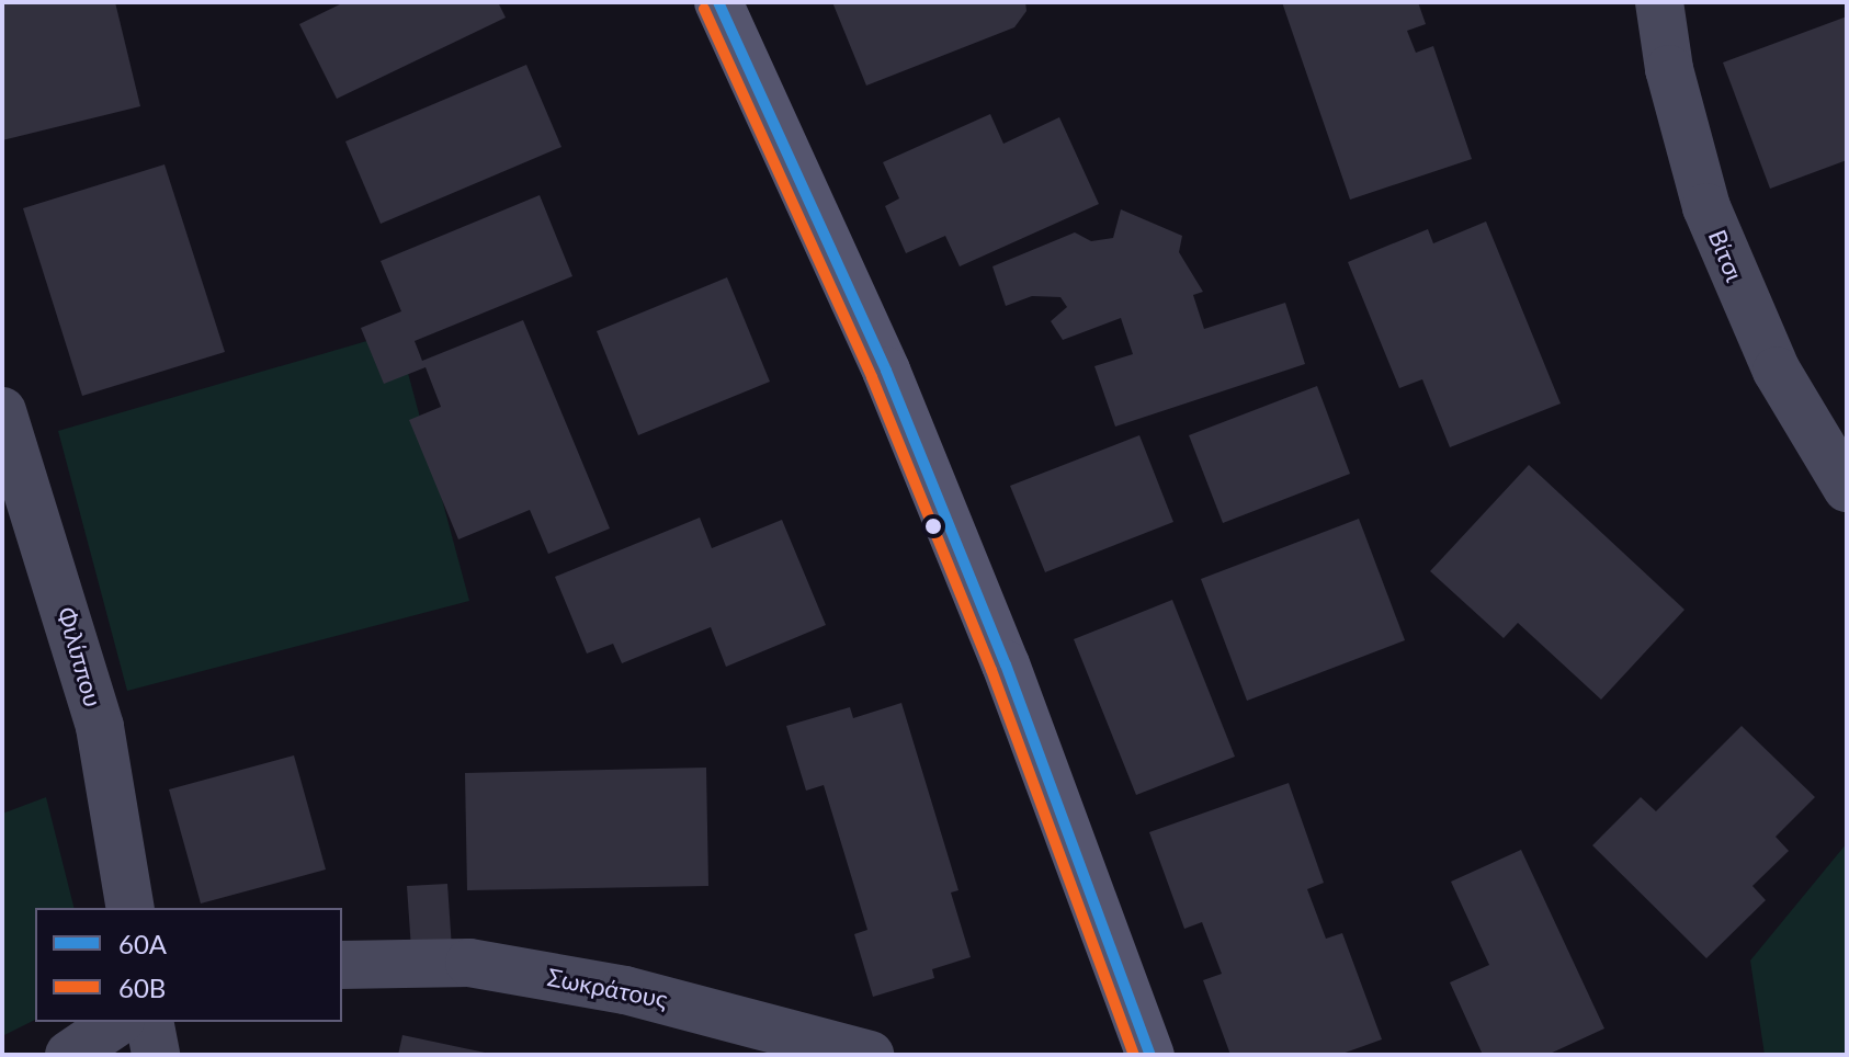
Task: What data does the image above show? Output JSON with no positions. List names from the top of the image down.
{
  "streets": {
    "street": ["Βίτσι", "Φιλίππου", "Σωκράτους"]
  },
  "lines": ["transit line 60Α", "transit line 60Β"],
  "legend": ["60Α", "60Β"]
}
